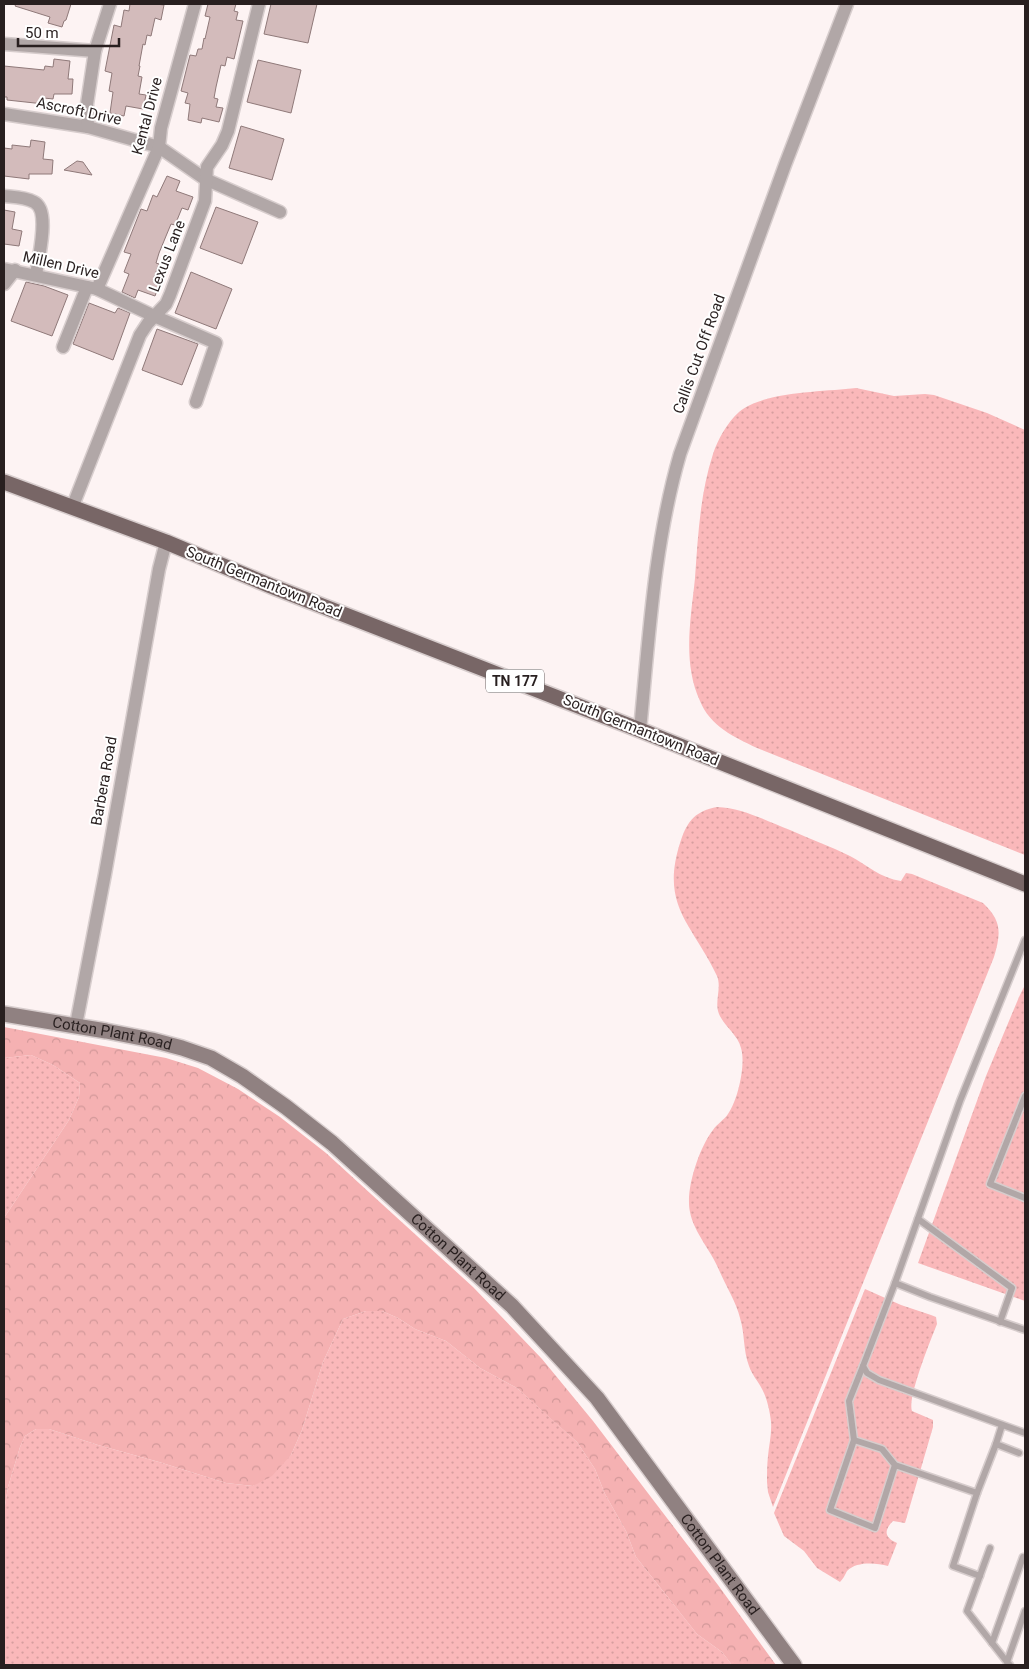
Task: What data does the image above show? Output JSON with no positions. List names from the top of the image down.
{
  "streets": {
    "main road": ["South Germantown Road", "TN 177"],
    "street": [
      "Ascroft Drive",
      "Kental Drive",
      "Lexus Lane",
      "Millen Drive",
      "Callis Cut Off Road",
      "Barbera Road",
      "Cotton Plant Road"
    ]
  },
  "crossings": [
    ["Ascroft Drive", "Kental Drive"],
    ["Ascroft Drive", "Lexus Lane"],
    ["Kental Drive", "Millen Drive"],
    ["Lexus Lane", "Millen Drive"],
    ["Lexus Lane", "South Germantown Road"],
    ["Callis Cut Off Road", "South Germantown Road"],
    ["South Germantown Road", "Barbera Road"],
    ["Barbera Road", "Cotton Plant Road"]
  ],
  "scale_bar": "50 m"
}
